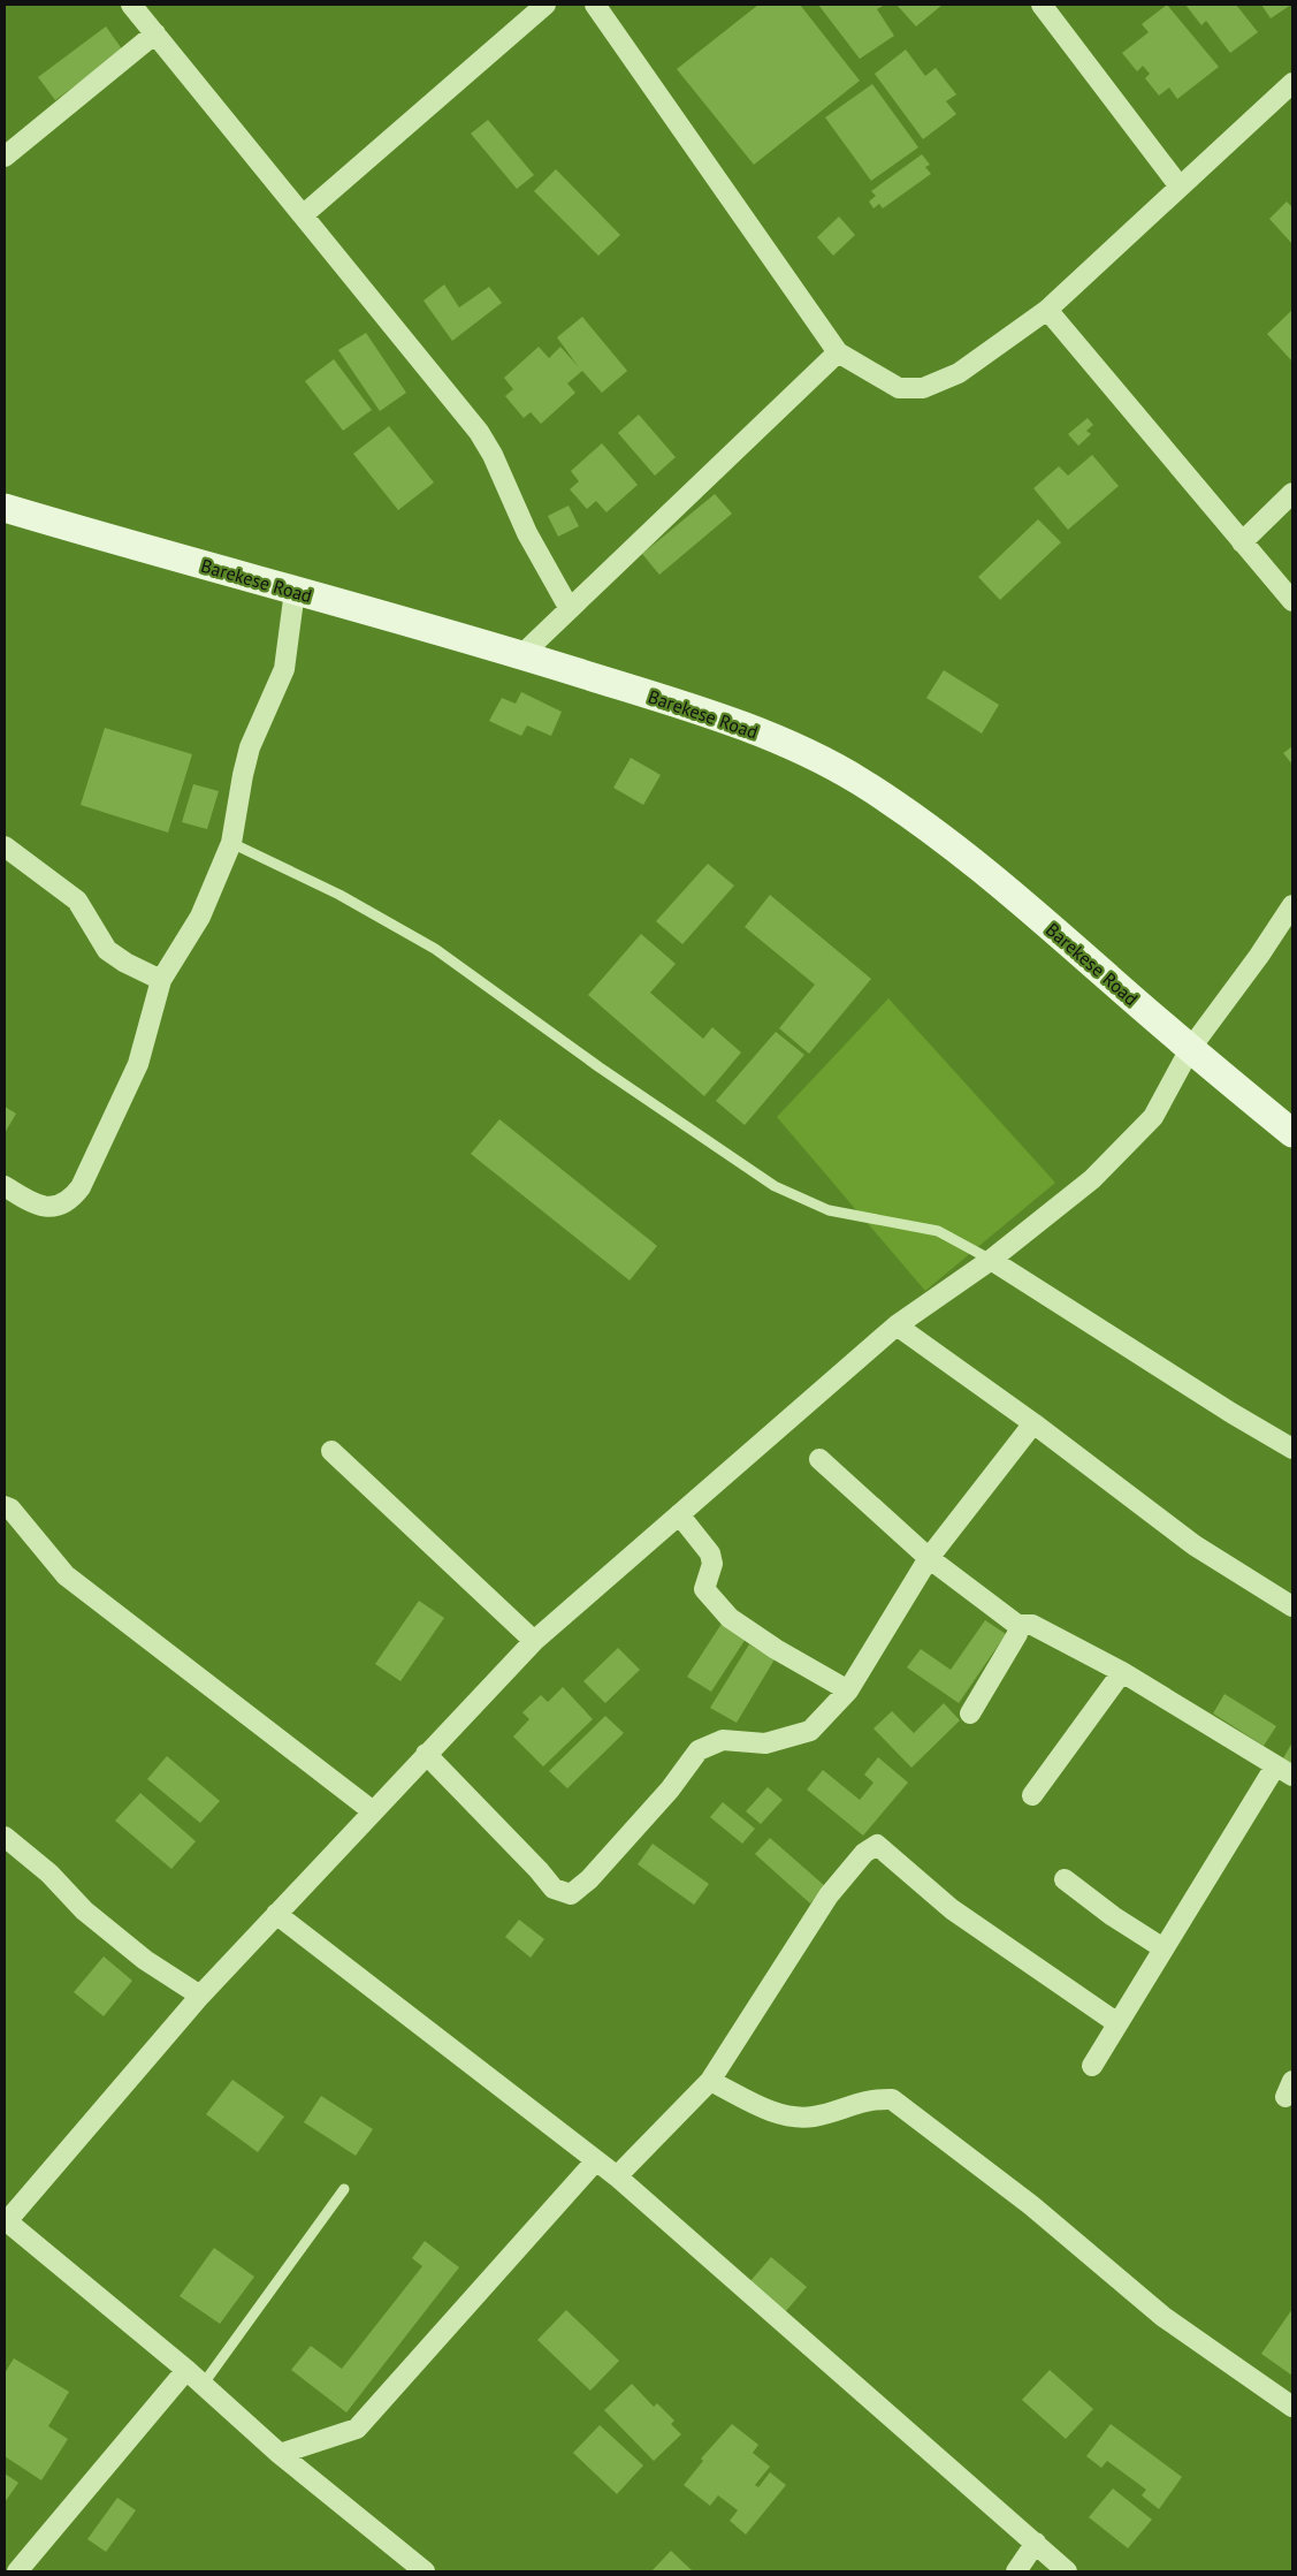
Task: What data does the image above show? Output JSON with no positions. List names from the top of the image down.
{
  "streets": {
    "main road": ["Barekese Road"]
  }
}
